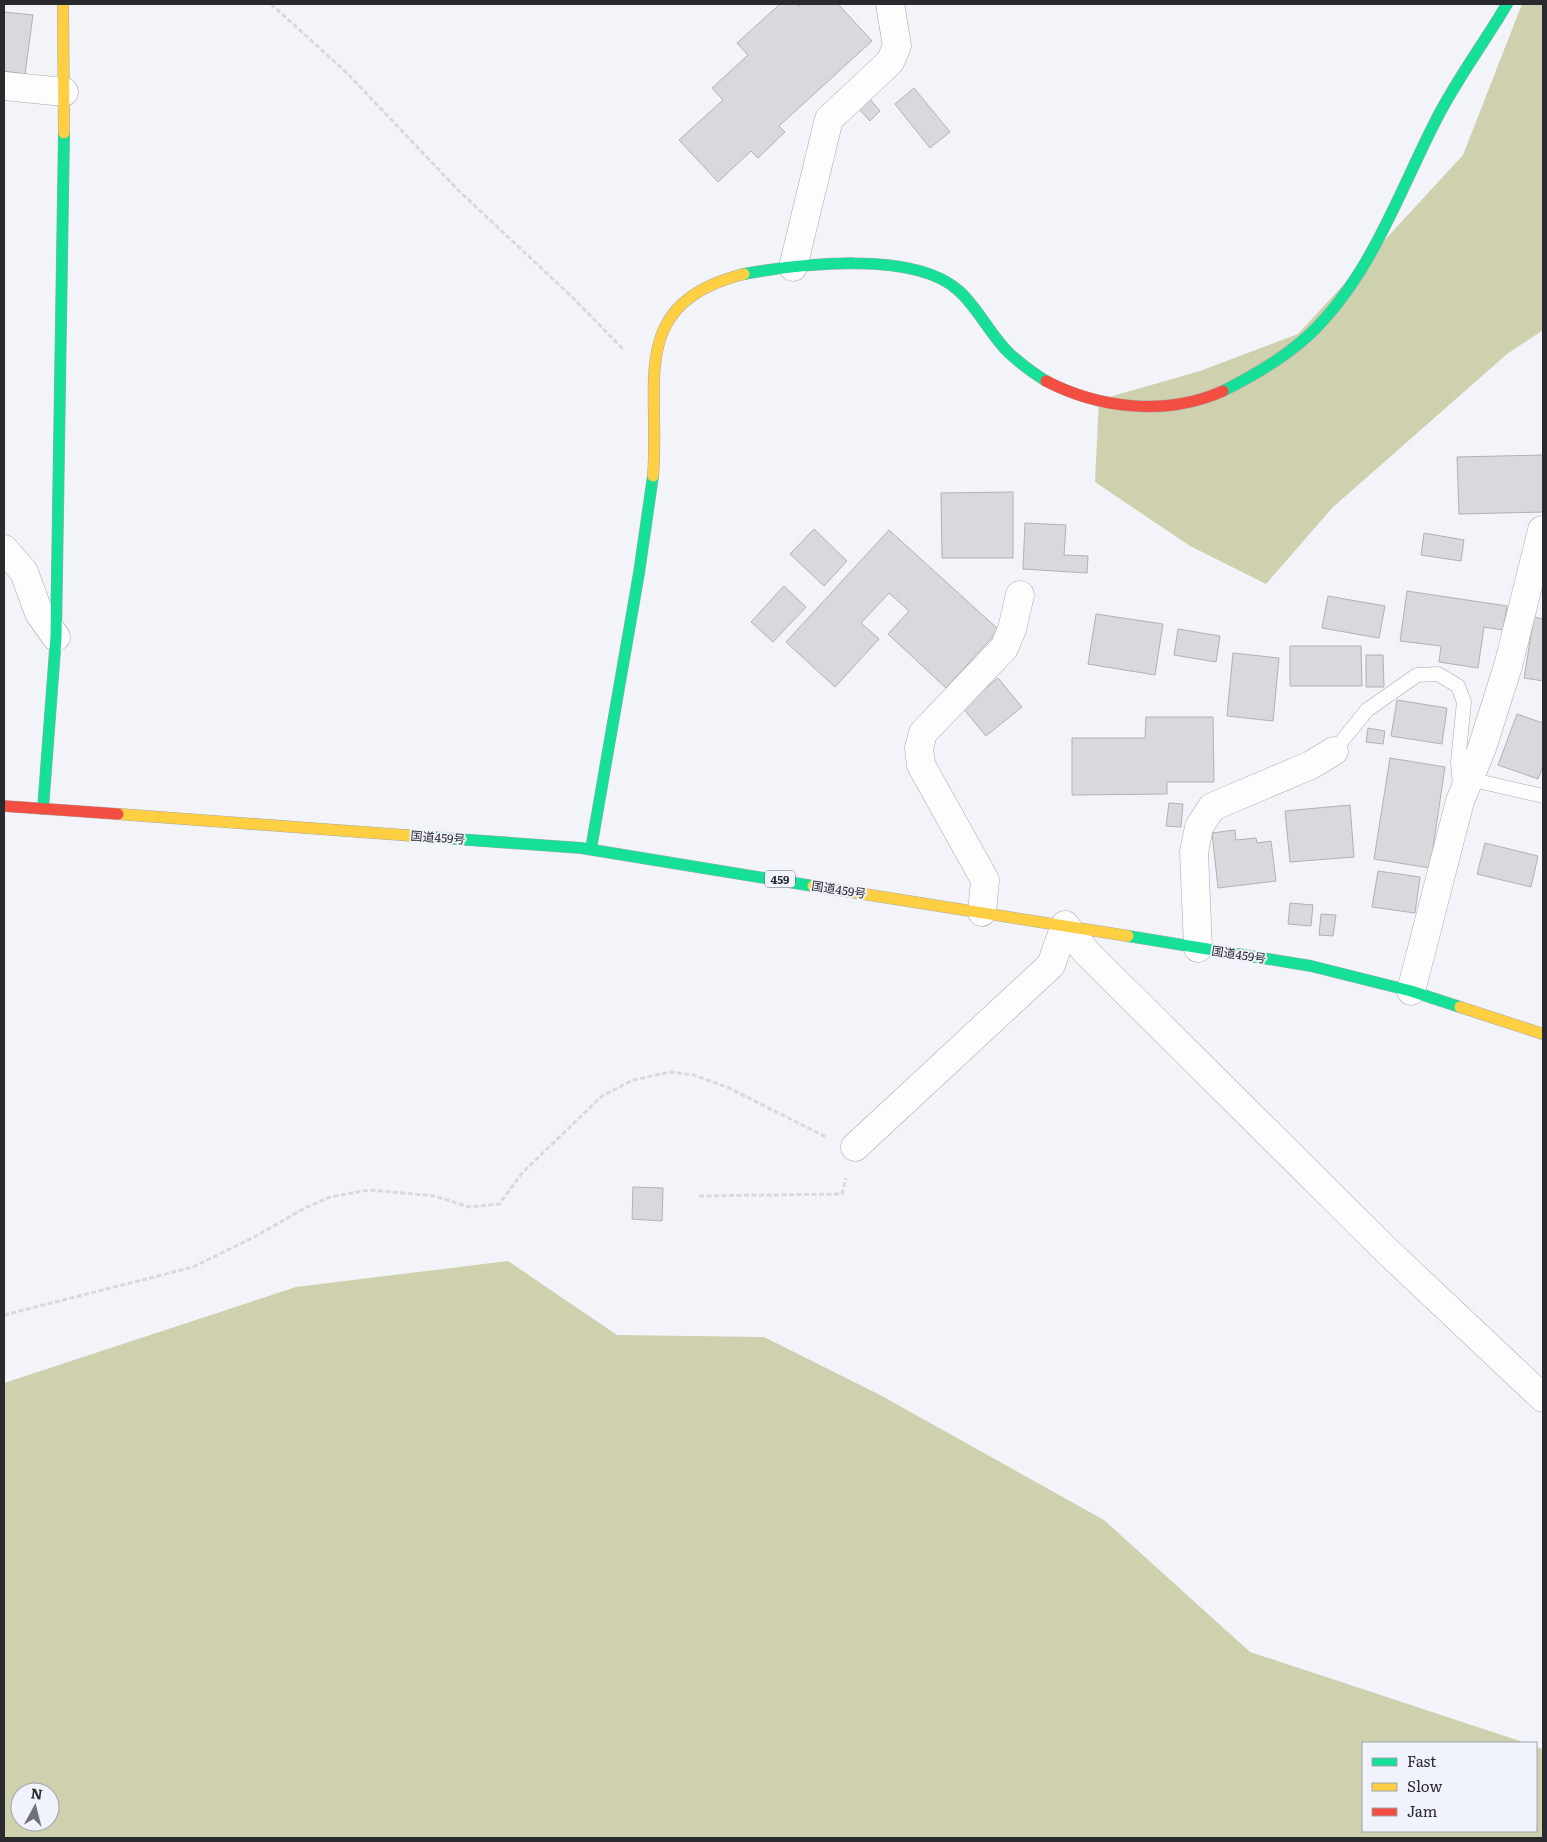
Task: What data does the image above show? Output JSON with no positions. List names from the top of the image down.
{
  "streets": {
    "main road": ["国道459号", "459"]
  },
  "legend": ["Fast", "Slow", "Jam"],
  "north": "top"
}
